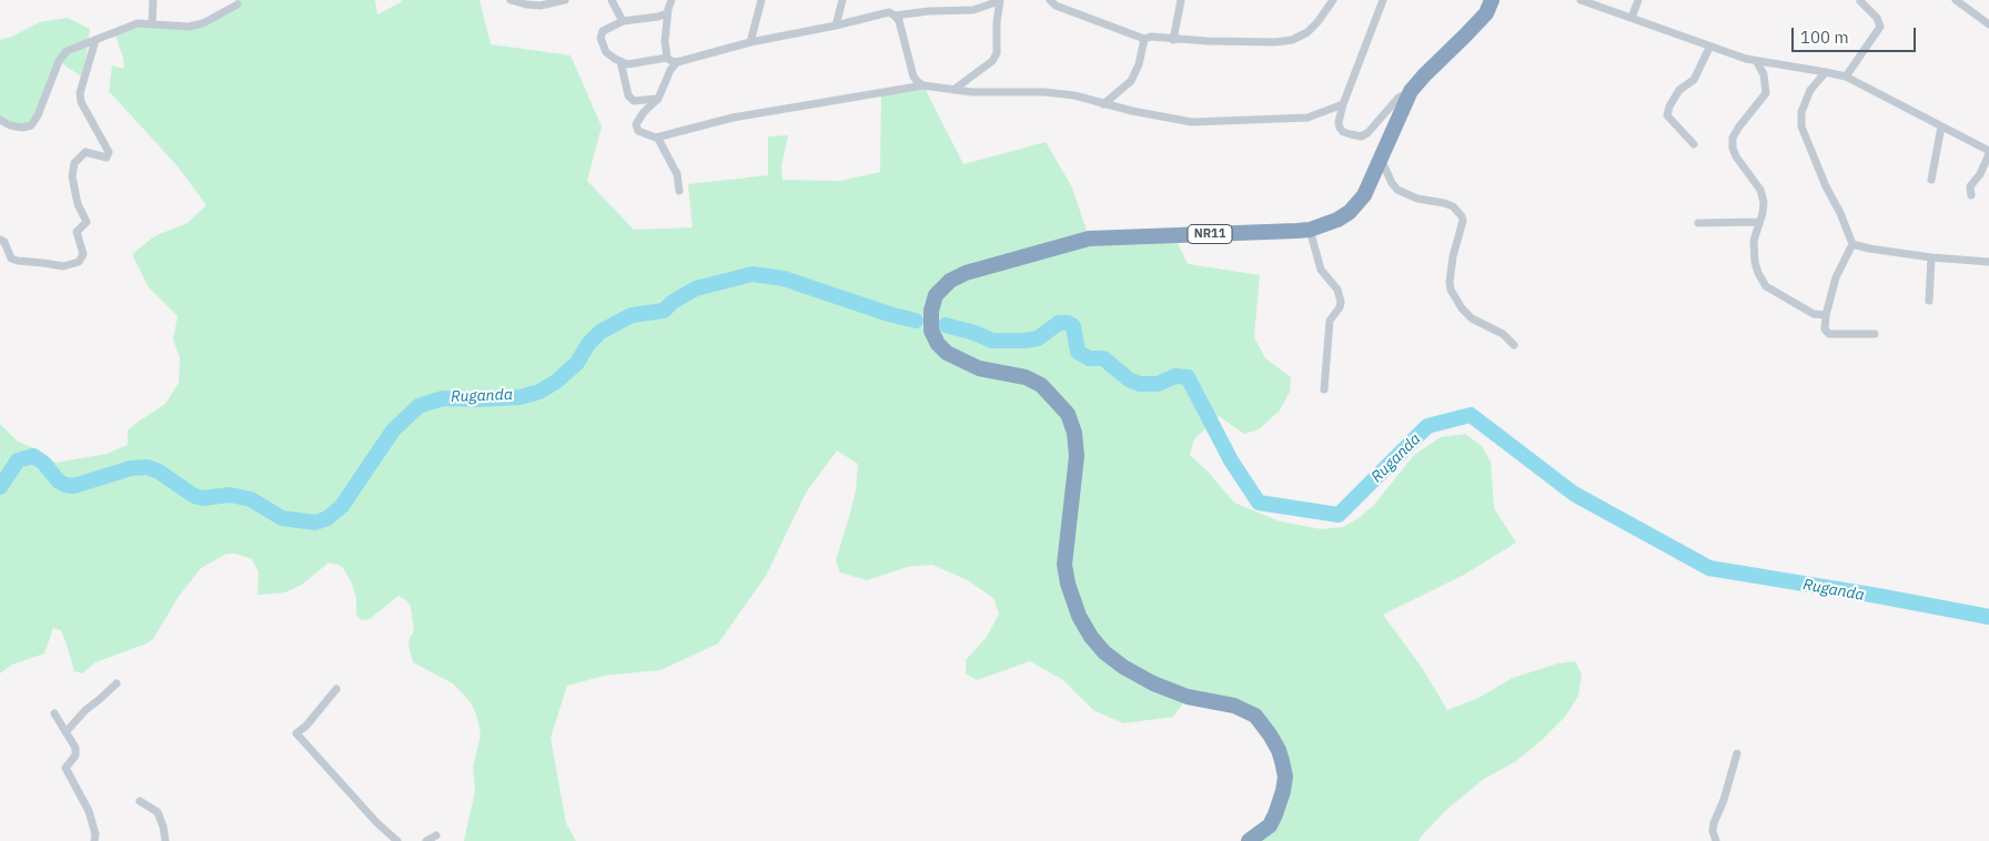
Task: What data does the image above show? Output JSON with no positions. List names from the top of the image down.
{
  "streets": {
    "highway": ["NR11"]
  },
  "water": ["Ruganda"],
  "scale_bar": "100 m"
}
